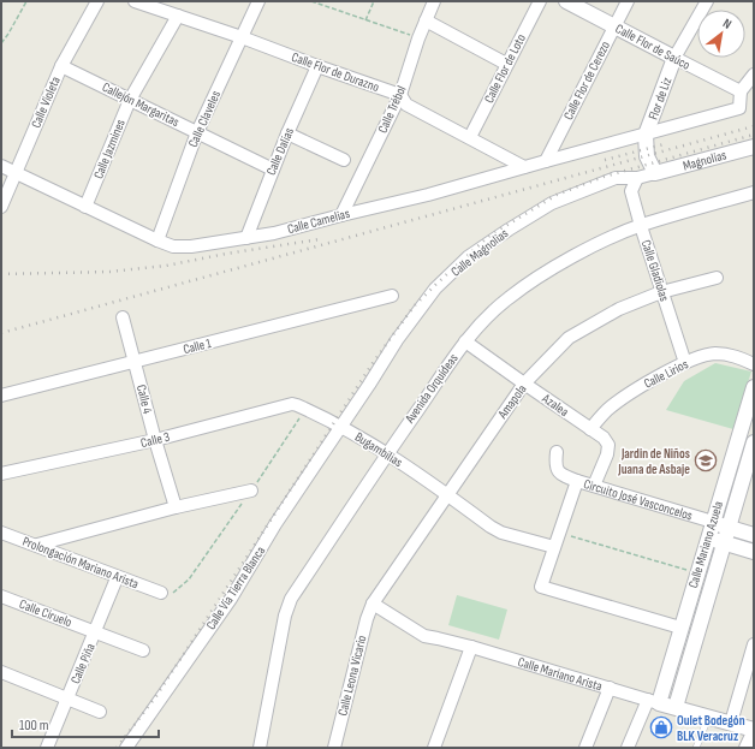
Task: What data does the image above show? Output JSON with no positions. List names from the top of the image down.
{
  "streets": {
    "street": [
      "Calle Flor de Saúco",
      "Calle Flor de Loto",
      "Calle Flor de Durazno",
      "Calle Flor de Cerezo",
      "Flor de Liz",
      "Calle Violeta",
      "Callejón Margaritas",
      "Calle Trébol",
      "Calle Claveles",
      "Calle Jazmines",
      "Calle Dalias",
      "Magnolias",
      "Calle Camelias",
      "Calle Magnolias",
      "Calle Gladiolas",
      "Calle 1",
      "Calle Lirios",
      "Avenida Orquídeas",
      "Calle 4",
      "Amapola",
      "Azalea",
      "Calle 3",
      "Bugambilias",
      "Circuito José Vasconcelos",
      "Calle Mariano Azuela",
      "Prolongación Mariano Arista",
      "Calle Vía Tierra Blanca",
      "Calle Ciruelo",
      "Calle Piña",
      "Calle Mariano Arista",
      "Calle Leona Vicario"
    ]
  },
  "crossings": [
    ["Calle Flor de Saúco", "Calle Flor de Cerezo"],
    ["Calle Flor de Saúco", "Flor de Liz"],
    ["Calle Flor de Saúco", "Calle Camelias"],
    ["Calle Flor de Loto", "Calle Flor de Durazno"],
    ["Calle Flor de Durazno", "Calle Trébol"],
    ["Calle Flor de Durazno", "Calle Claveles"],
    ["Calle Flor de Durazno", "Calle Jazmines"],
    ["Calle Flor de Durazno", "Calle Dalias"],
    ["Calle Flor de Durazno", "Calle Camelias"],
    ["Calle Flor de Cerezo", "Calle Camelias"],
    ["Flor de Liz", "Magnolias"],
    ["Flor de Liz", "Calle Camelias"],
    ["Flor de Liz", "Calle Magnolias"],
    ["Calle Violeta", "Callejón Margaritas"],
    ["Calle Violeta", "Calle Camelias"],
    ["Callejón Margaritas", "Calle Claveles"],
    ["Callejón Margaritas", "Calle Jazmines"],
    ["Callejón Margaritas", "Calle Dalias"],
    ["Calle Trébol", "Calle Camelias"],
    ["Calle Claveles", "Calle Camelias"],
    ["Calle Jazmines", "Calle Camelias"],
    ["Calle Dalias", "Calle Camelias"],
    ["Magnolias", "Calle Magnolias"],
    ["Calle Magnolias", "Calle Gladiolas"],
    ["Calle Magnolias", "Bugambilias"],
    ["Calle Magnolias", "Calle Vía Tierra Blanca"],
    ["Calle Gladiolas", "Calle Lirios"],
    ["Calle Gladiolas", "Avenida Orquídeas"],
    ["Calle Gladiolas", "Amapola"],
    ["Calle 1", "Calle 4"],
    ["Calle Lirios", "Azalea"],
    ["Avenida Orquídeas", "Azalea"],
    ["Avenida Orquídeas", "Bugambilias"],
    ["Calle 4", "Calle 3"],
    ["Amapola", "Azalea"],
    ["Amapola", "Bugambilias"],
    ["Amapola", "Calle Mariano Arista"],
    ["Amapola", "Calle Leona Vicario"],
    ["Azalea", "Circuito José Vasconcelos"],
    ["Calle 3", "Bugambilias"],
    ["Bugambilias", "Calle Vía Tierra Blanca"],
    ["Circuito José Vasconcelos", "Calle Mariano Azuela"],
    ["Calle Mariano Azuela", "Calle Mariano Arista"],
    ["Prolongación Mariano Arista", "Calle Piña"],
    ["Calle Ciruelo", "Calle Piña"],
    ["Calle Mariano Arista", "Calle Leona Vicario"]
  ],
  "places": {
    "school or university": ["Jardin de Niños Juana de Asbaje"],
    "shop": ["Oulet Bodegón BLK Veracruz"]
  },
  "scale_bar": "100 m",
  "north": "top right"
}
